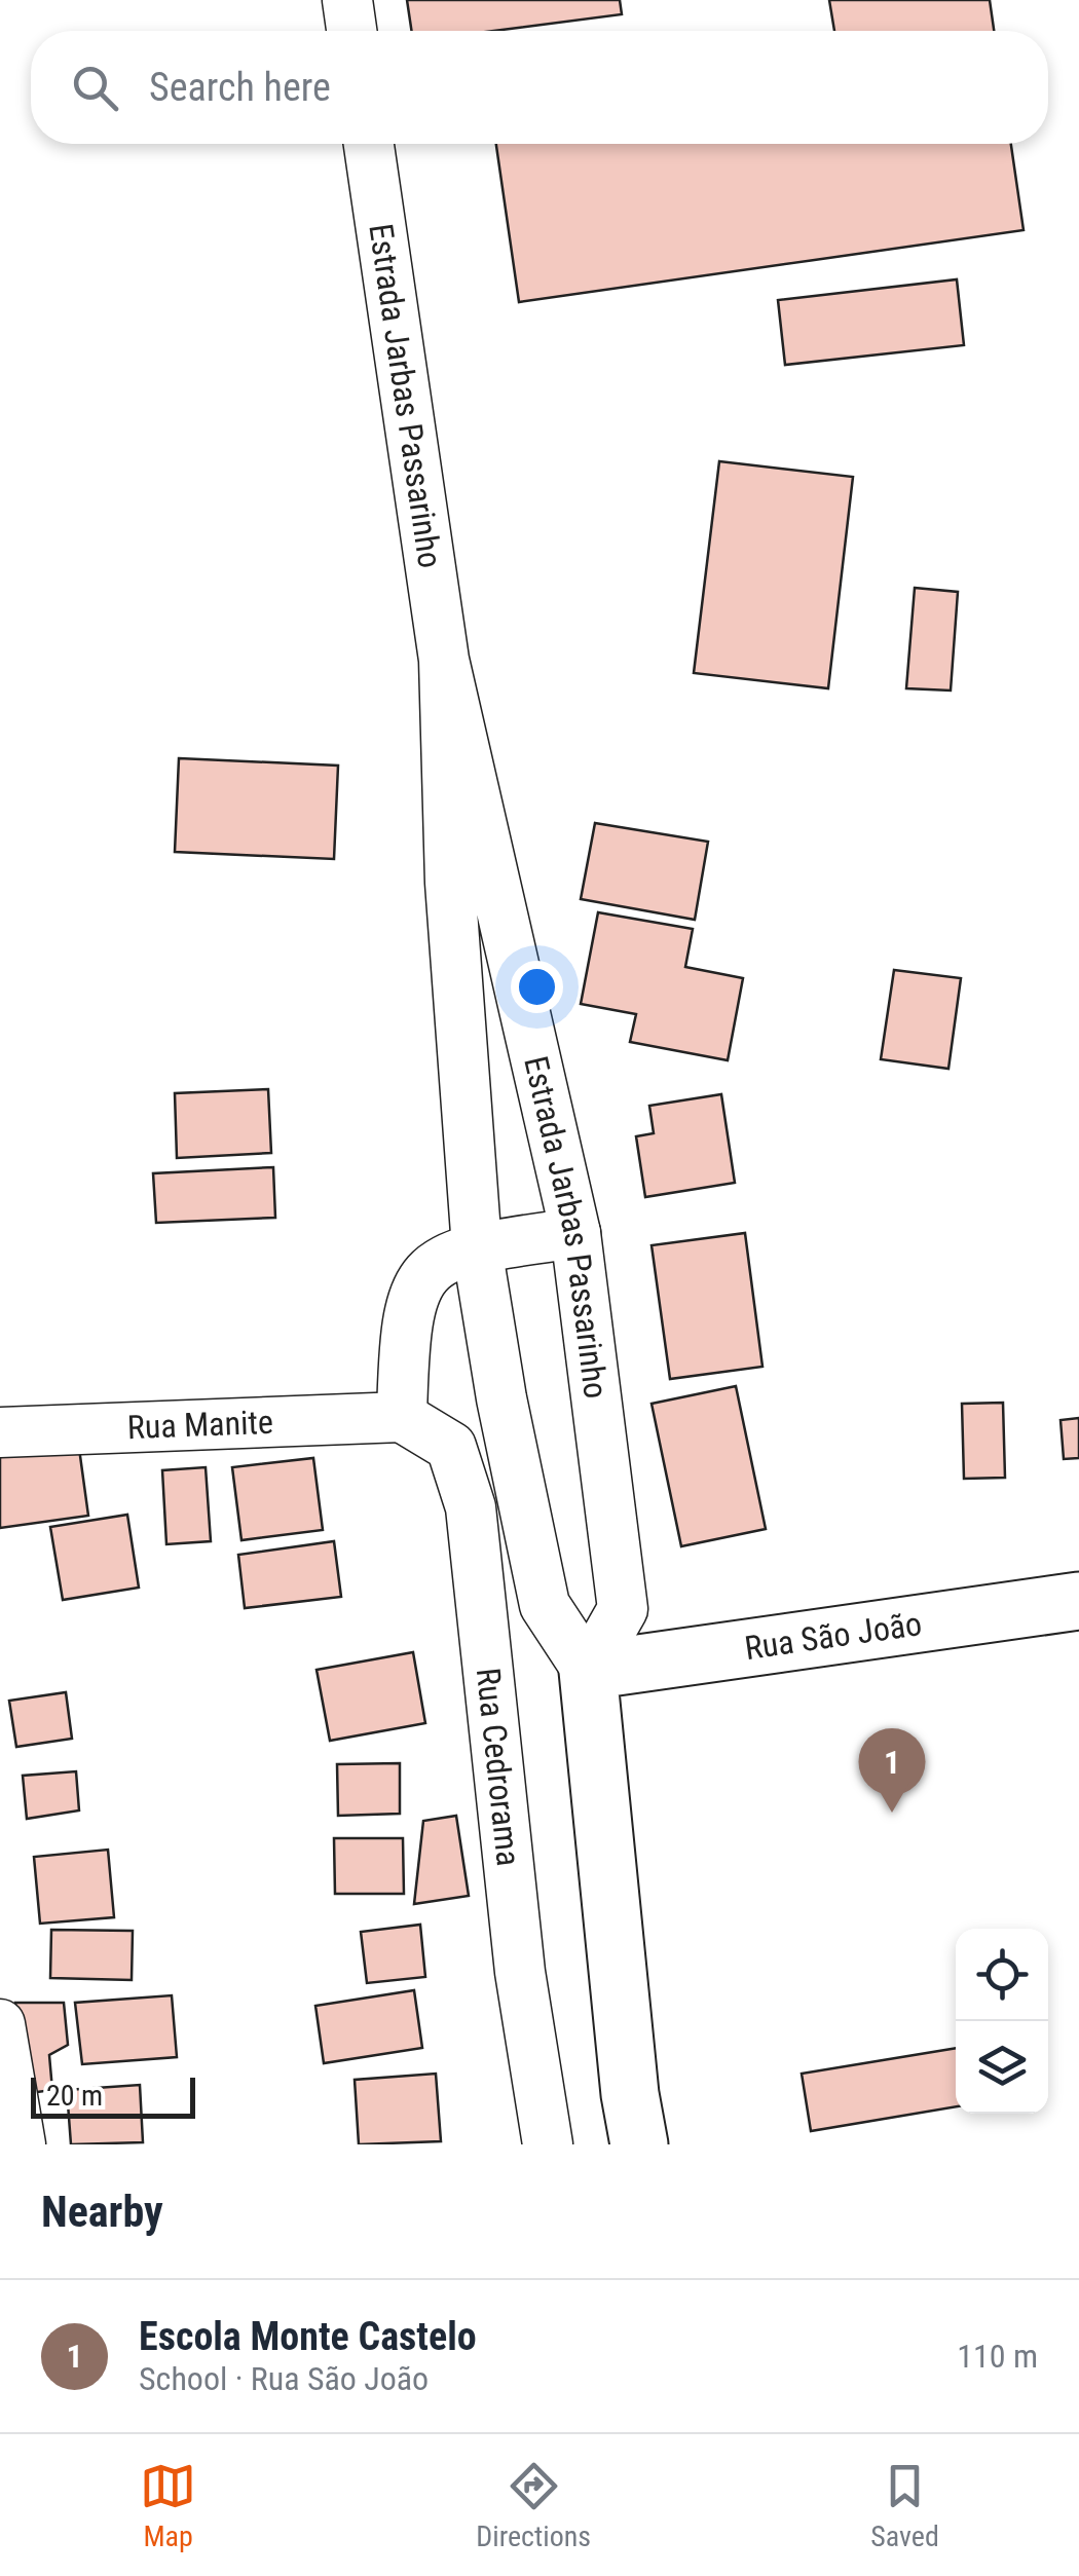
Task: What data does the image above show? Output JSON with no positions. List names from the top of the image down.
{
  "streets": {
    "street": [
      "Estrada Jarbas Passarinho",
      "Rua Manite",
      "Rua São João",
      "Rua Cedrorama"
    ]
  },
  "crossings": [
    ["Estrada Jarbas Passarinho", "Rua São João"],
    ["Rua Manite", "Rua Cedrorama"]
  ],
  "scale_bar": "20 m",
  "page": {
    "search": "Search here",
    "pins": "1",
    "scale": "20 m",
    "heading": "Nearby",
    "list": [
      {
        "mark": "1",
        "name": "Escola Monte Castelo",
        "note": "School · Rua São João",
        "value": "110 m"
      }
    ],
    "nav": ["Map", "Directions", "Saved"]
  }
}
